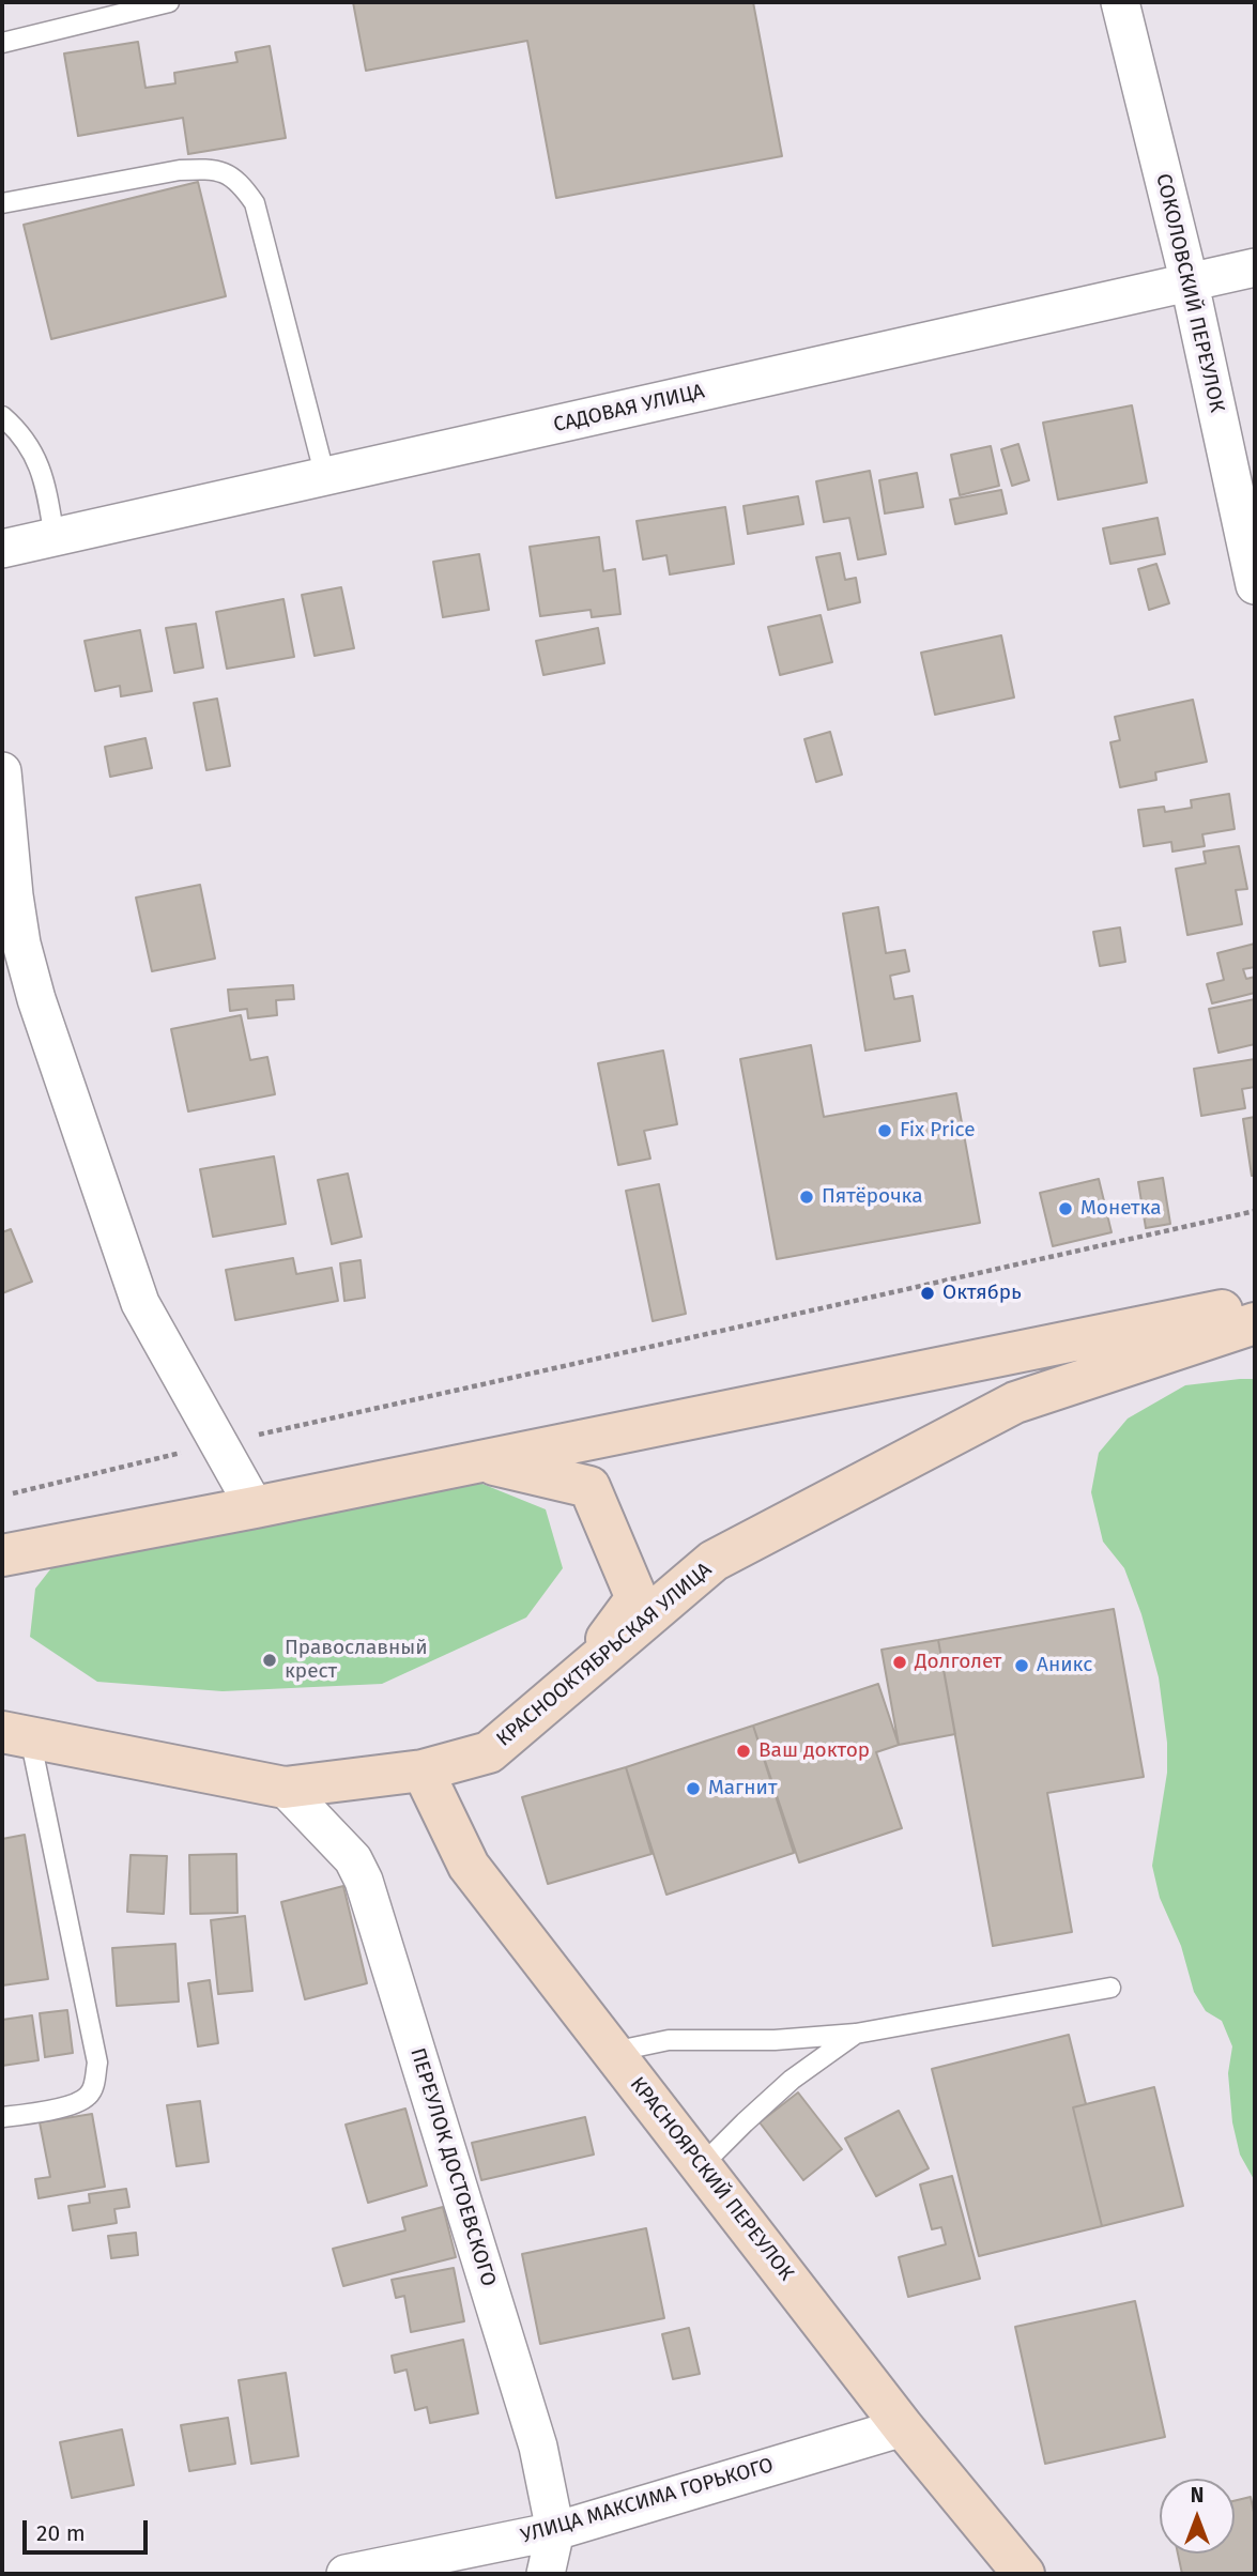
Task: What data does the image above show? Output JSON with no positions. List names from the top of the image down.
{
  "streets": {
    "main road": ["КРАСНООКТЯБРЬСКАЯ УЛИЦА", "КРАСНОЯРСКИЙ ПЕРЕУЛОК"],
    "street": [
      "СОКОЛОВСКИЙ ПЕРЕУЛОК",
      "САДОВАЯ УЛИЦА",
      "ПЕРЕУЛОК ДОСТОЕВСКОГО",
      "УЛИЦА МАКСИМА ГОРЬКОГО"
    ]
  },
  "crossings": [
    ["СОКОЛОВСКИЙ ПЕРЕУЛОК", "САДОВАЯ УЛИЦА"],
    ["КРАСНООКТЯБРЬСКАЯ УЛИЦА", "ПЕРЕУЛОК ДОСТОЕВСКОГО"],
    ["КРАСНООКТЯБРЬСКАЯ УЛИЦА", "КРАСНОЯРСКИЙ ПЕРЕУЛОК"],
    ["ПЕРЕУЛОК ДОСТОЕВСКОГО", "УЛИЦА МАКСИМА ГОРЬКОГО"],
    ["КРАСНОЯРСКИЙ ПЕРЕУЛОК", "УЛИЦА МАКСИМА ГОРЬКОГО"]
  ],
  "places": [
    "Fix Price",
    "Пятёрочка",
    "Монетка",
    "Октябрь",
    "Православный крест",
    "Долголет",
    "Аникс",
    "Ваш доктор",
    "Магнит"
  ],
  "scale_bar": "20 m",
  "north": "top"
}
